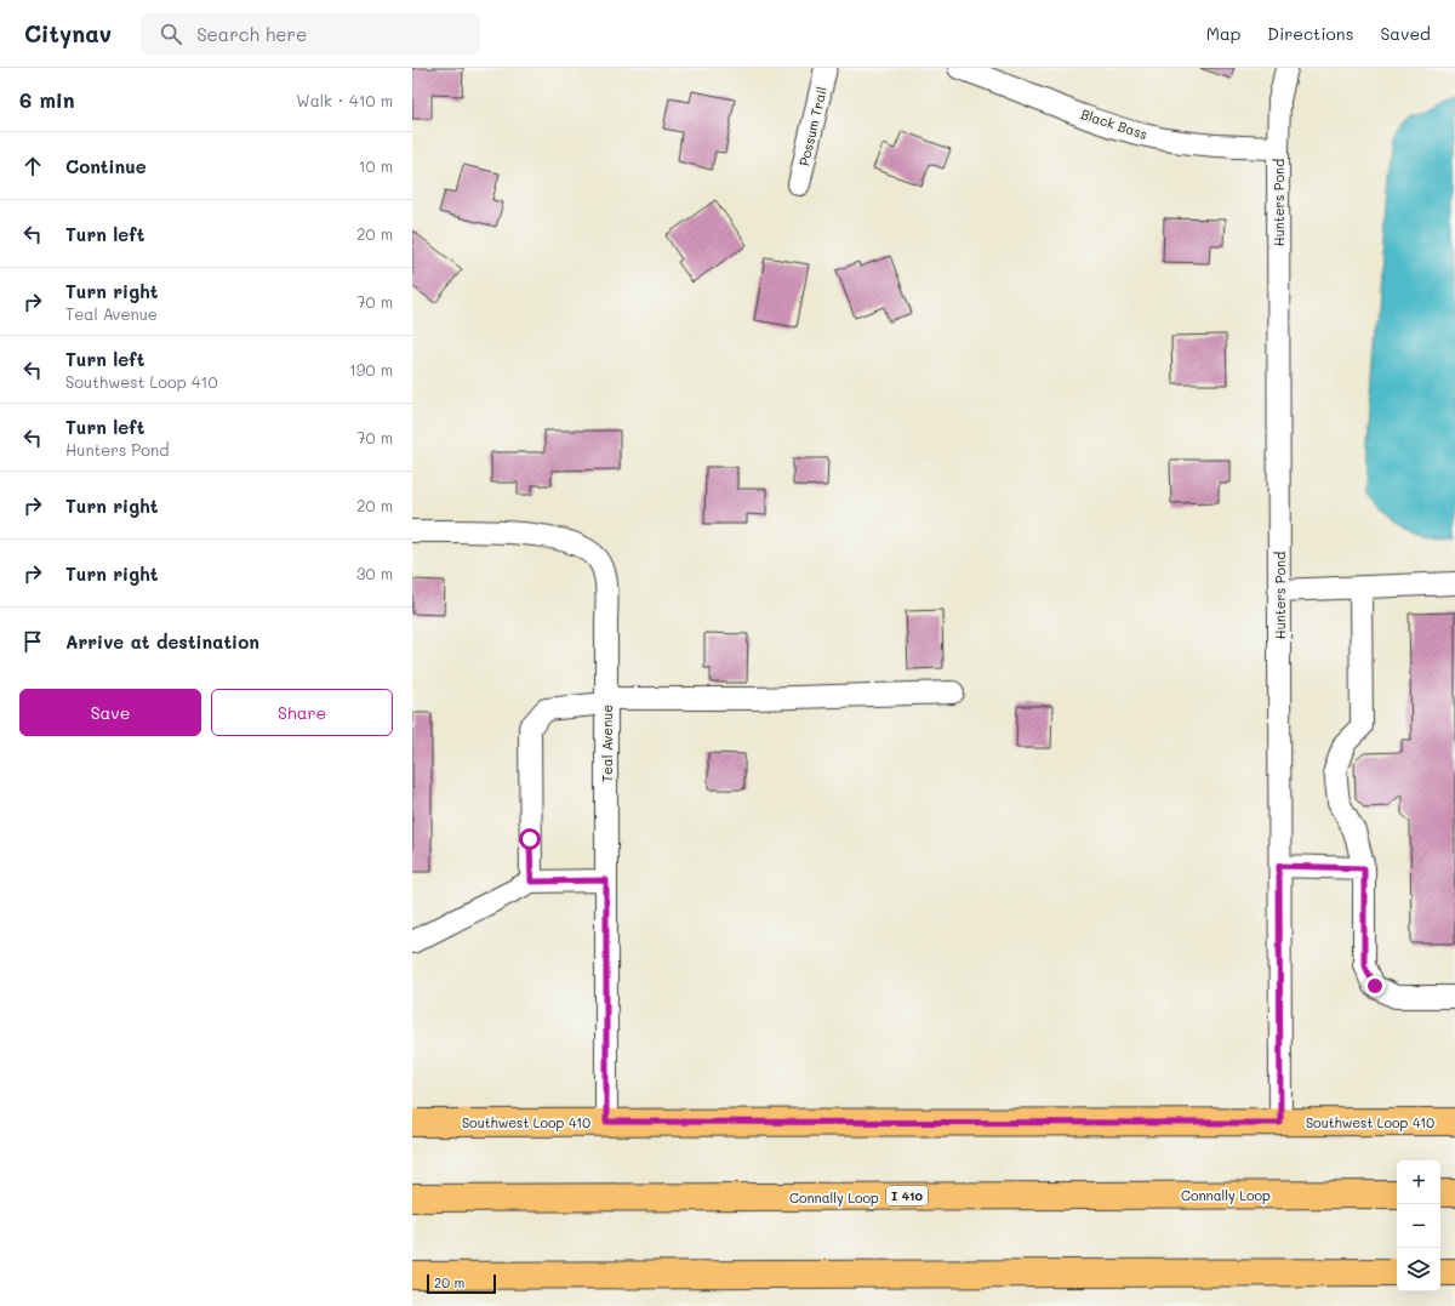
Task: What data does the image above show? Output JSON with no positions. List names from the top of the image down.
{
  "streets": {
    "main road": ["Southwest Loop 410", "Connally Loop", "I 410"],
    "street": [
      "Black Bass",
      "Possum Trail",
      "Hunters Pond",
      "Teal Avenue"
    ]
  },
  "crossings": [
    ["Black Bass", "Hunters Pond"],
    ["Hunters Pond", "Southwest Loop 410"],
    ["Teal Avenue", "Southwest Loop 410"]
  ],
  "scale_bar": "20 m",
  "page": {
    "header": "Citynav",
    "search": "Search here",
    "nav": ["Map", "Directions", "Saved"],
    "heading": ["6 min", "Walk · 410 m"],
    "list": [
      ["Continue", "10 m"],
      ["Turn left", "20 m"],
      ["Turn right", "Teal Avenue", "70 m"],
      ["Turn left", "Southwest Loop 410", "190 m"],
      ["Turn left", "Hunters Pond", "70 m"],
      ["Turn right", "20 m"],
      ["Turn right", "30 m"],
      "Arrive at destination"
    ],
    "buttons": ["Save", "Share"],
    "map_buttons": ["+", "−"],
    "scale": "20 m"
  }
}
